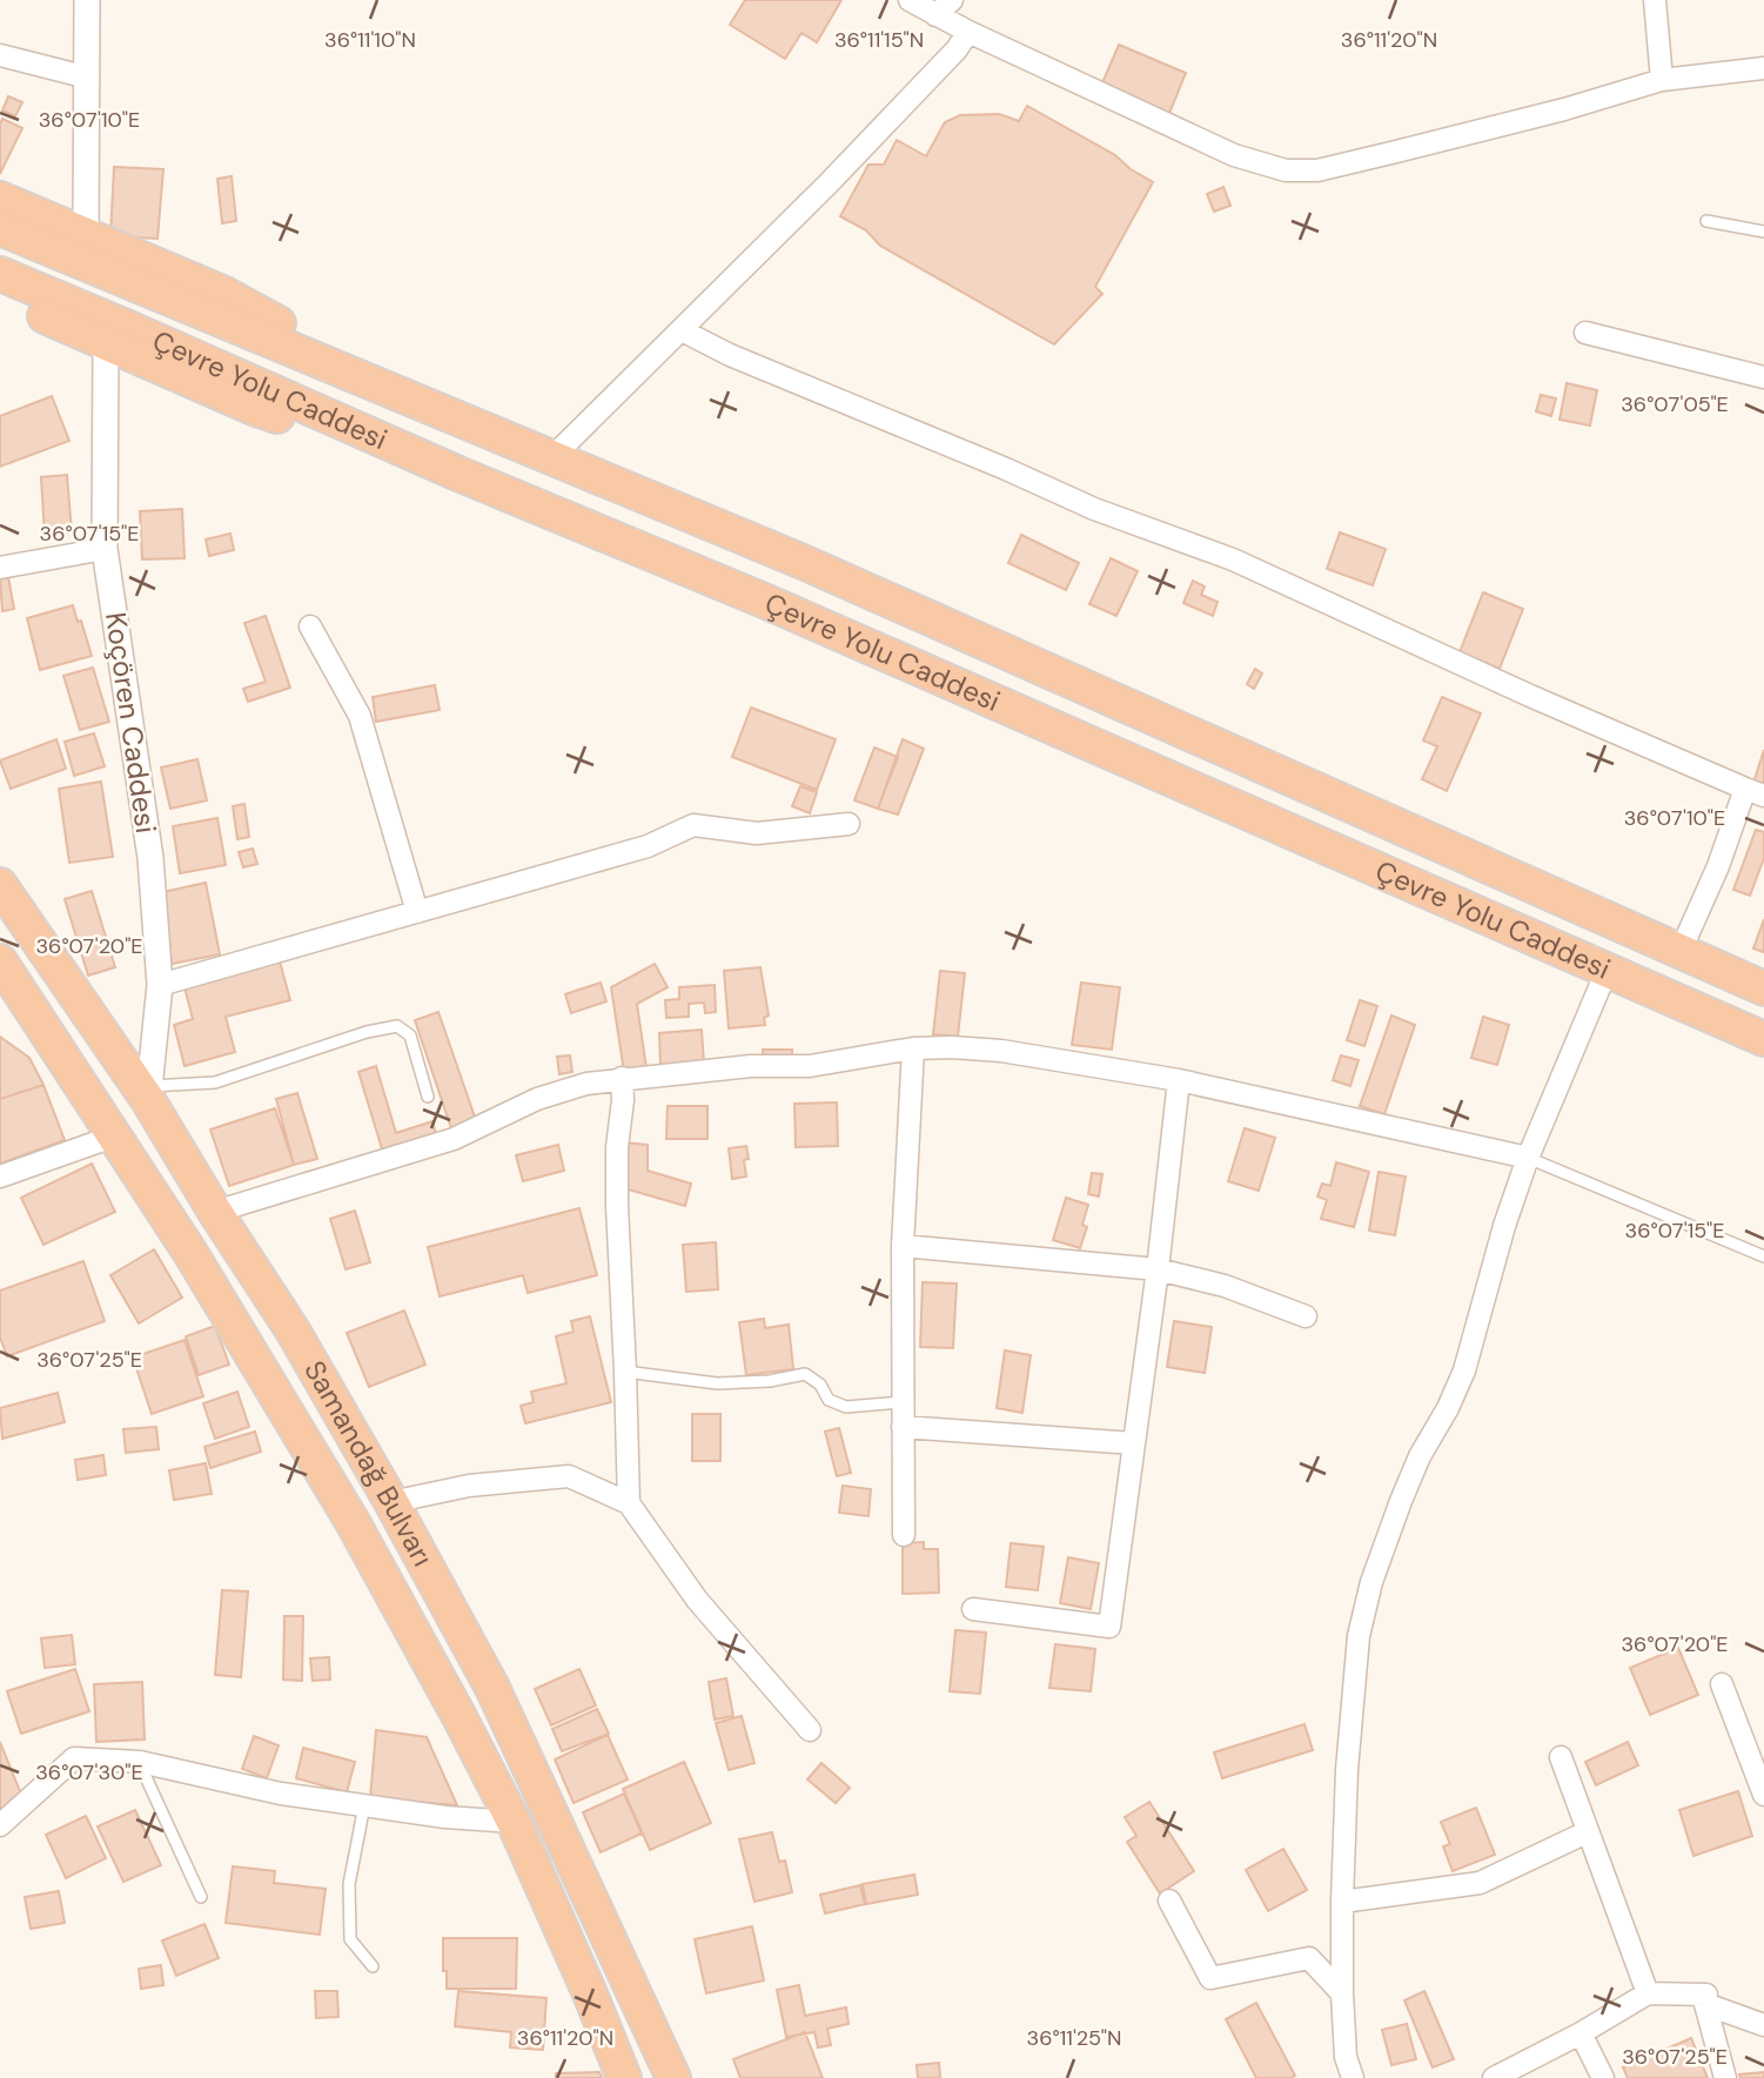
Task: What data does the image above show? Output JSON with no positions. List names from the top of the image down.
{
  "streets": {
    "highway": ["Çevre Yolu Caddesi", "Samandağ Bulvarı"],
    "street": ["Koçören Caddesi"]
  },
  "crossings": [
    ["Koçören Caddesi", "Samandağ Bulvarı"]
  ],
  "coordinates": [
    "36°11'10\"N",
    "36°11'15\"N",
    "36°11'20\"N",
    "36°07'10\"E",
    "36°07'05\"E",
    "36°07'15\"E",
    "36°07'20\"E",
    "36°07'25\"E",
    "36°07'30\"E",
    "36°11'25\"N"
  ]
}
